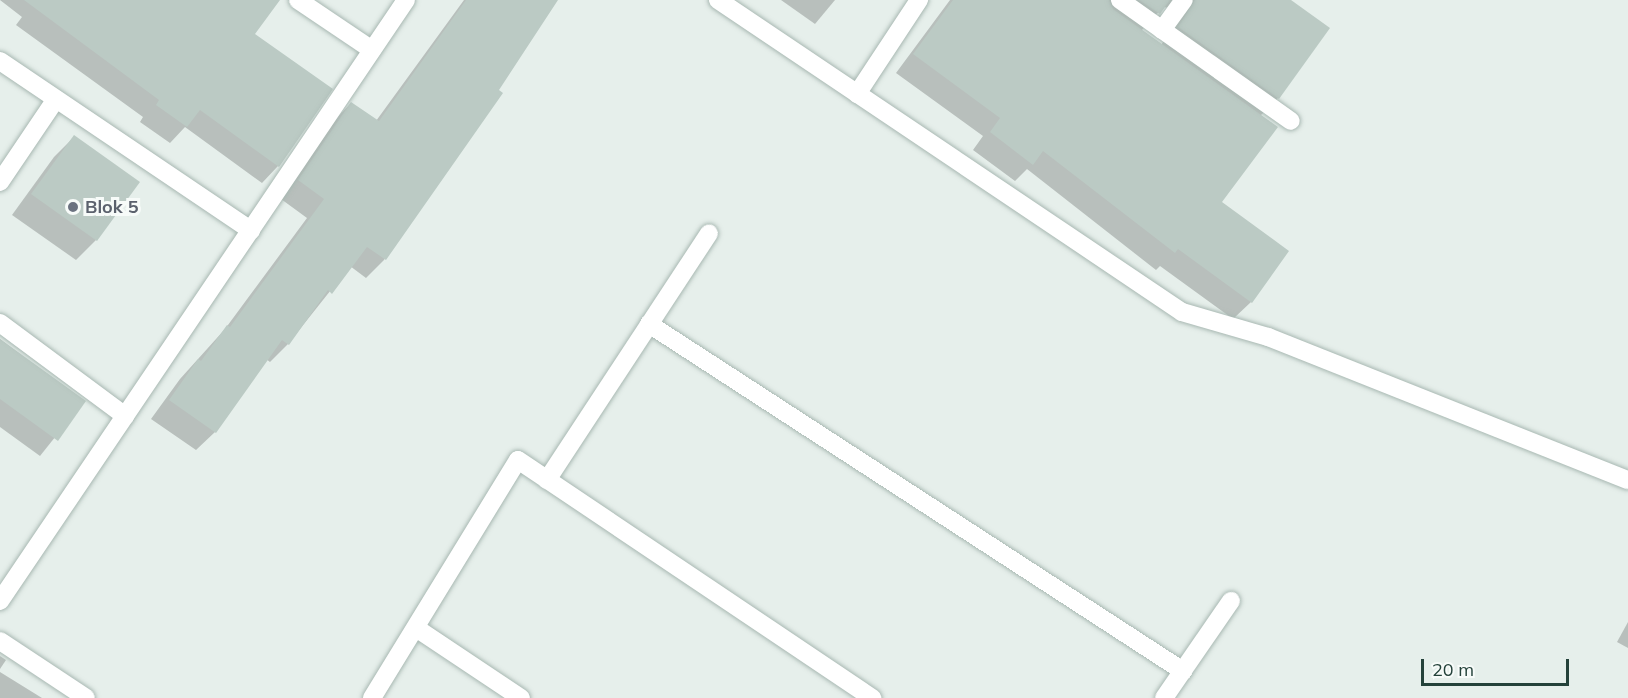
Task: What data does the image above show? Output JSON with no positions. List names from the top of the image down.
{
  "places": ["Blok 5"],
  "scale_bar": "20 m"
}
